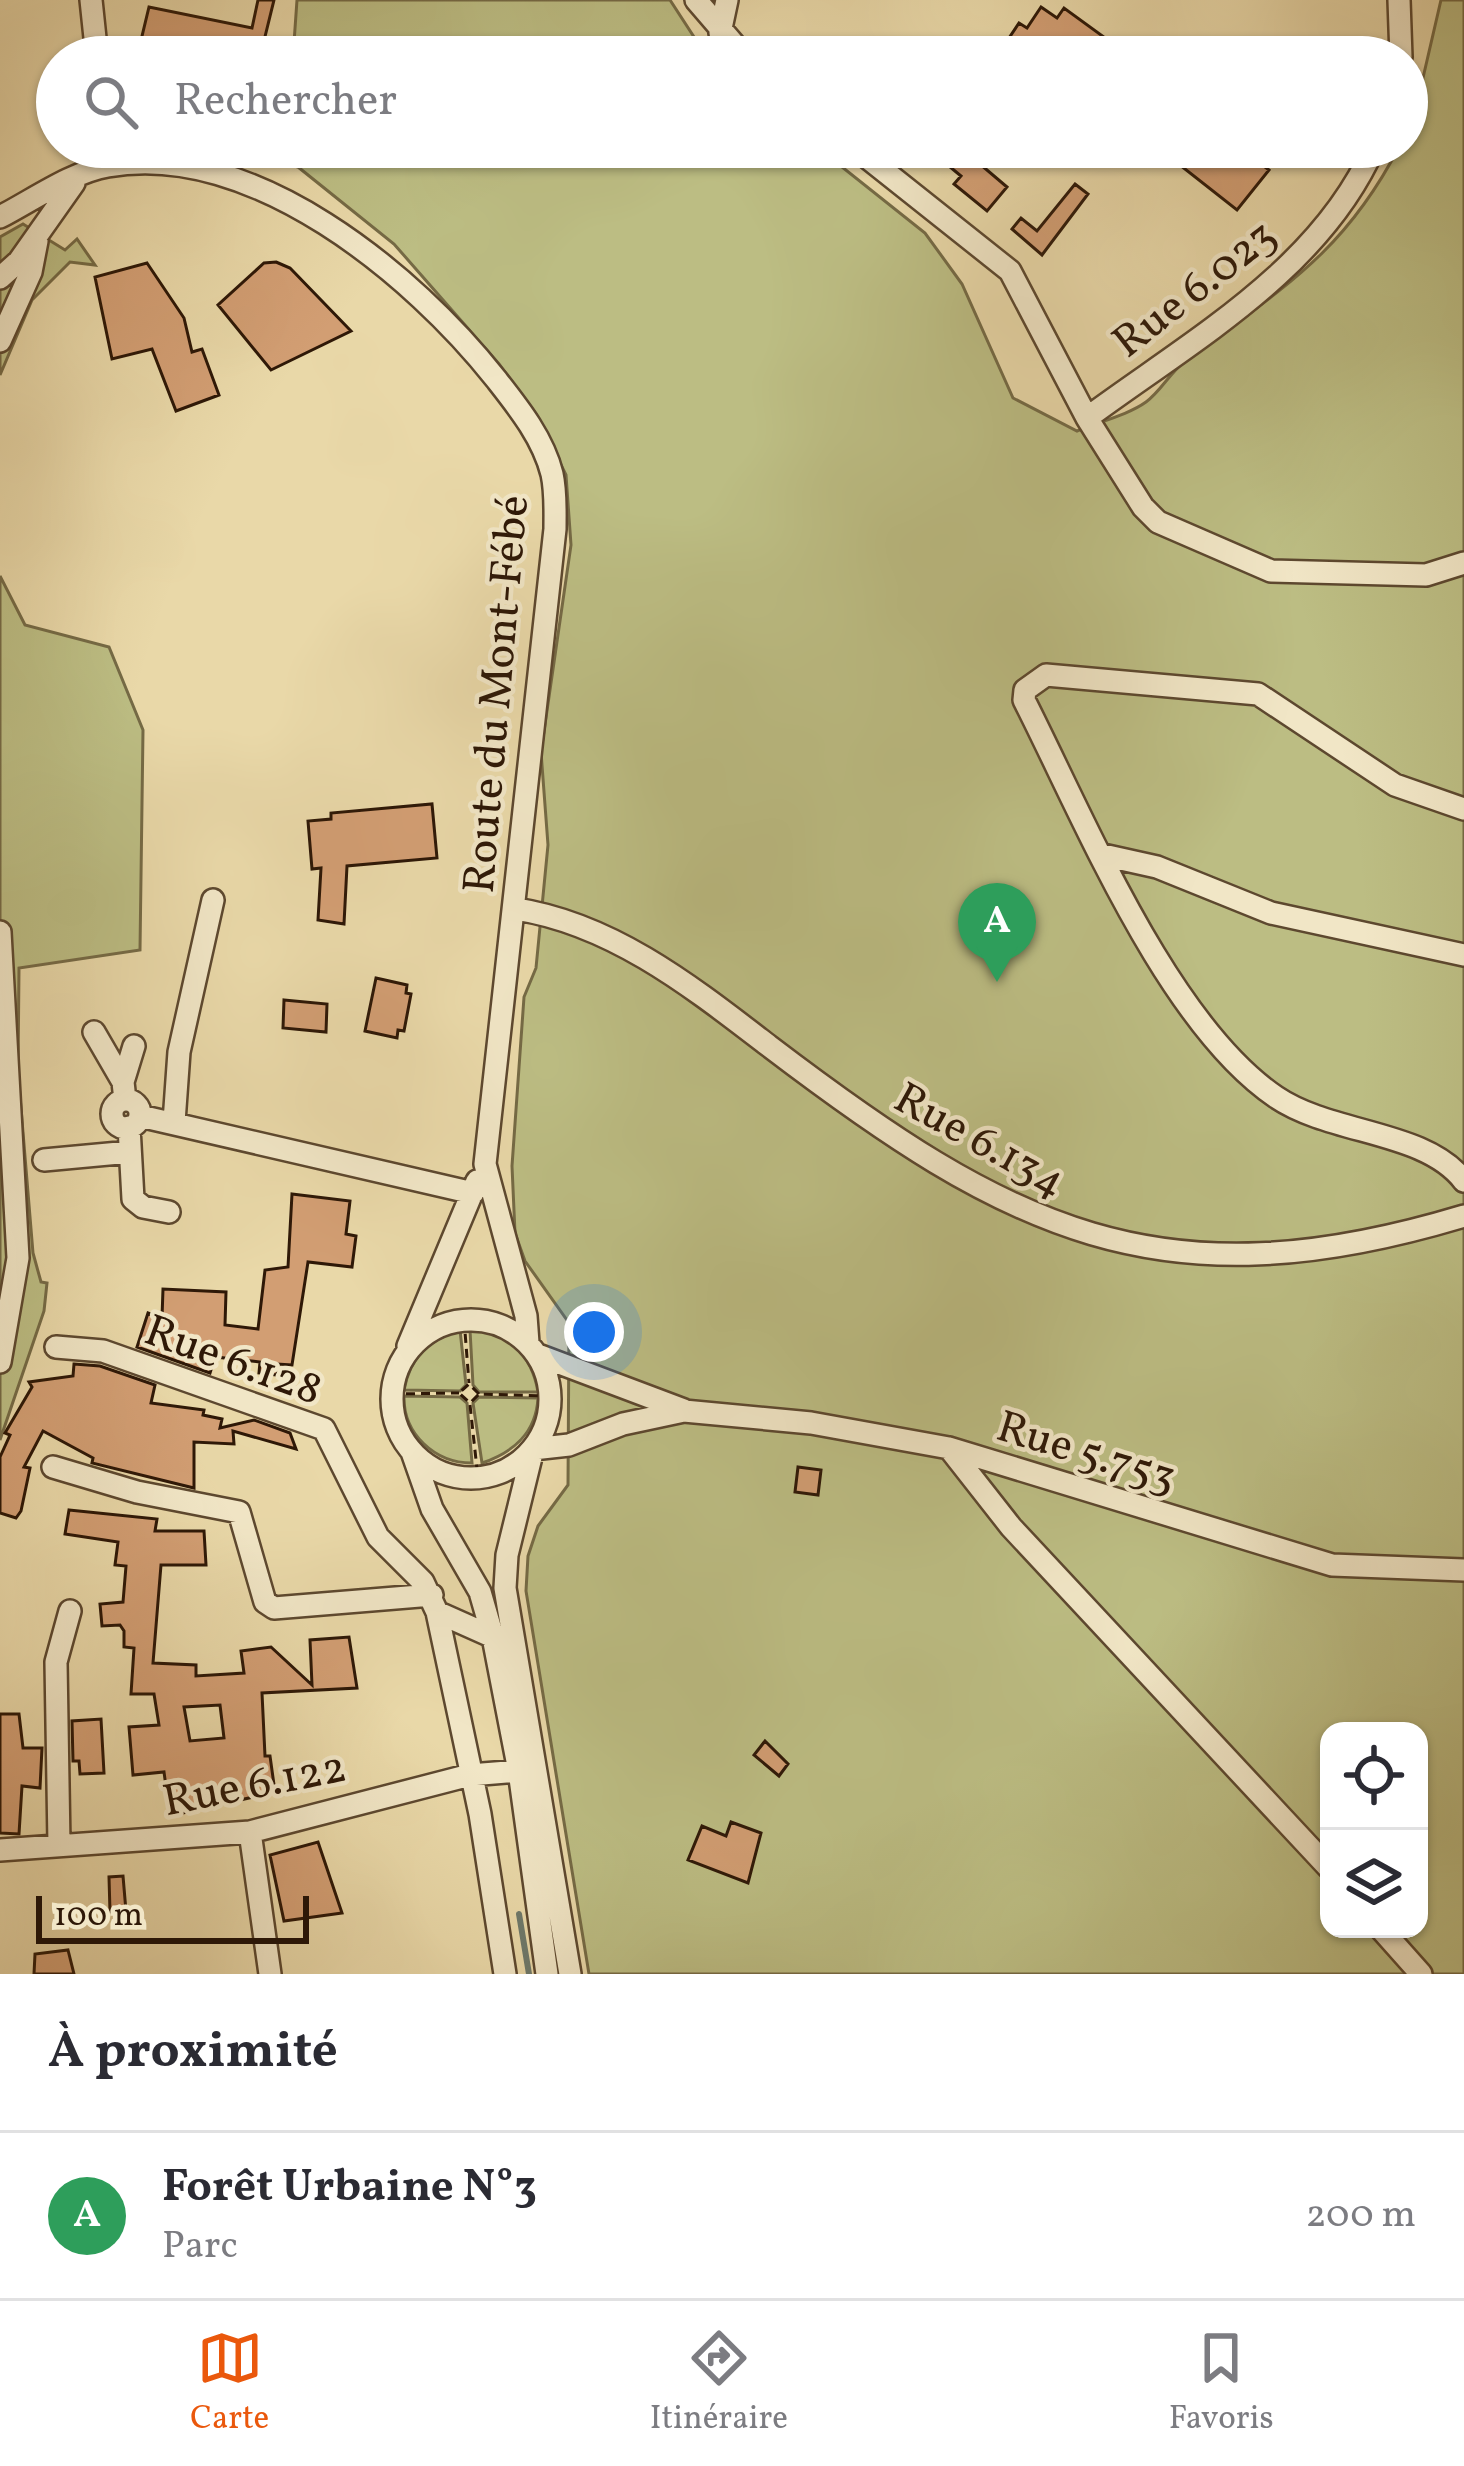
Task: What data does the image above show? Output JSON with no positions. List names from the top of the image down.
{
  "streets": {
    "street": [
      "Rue 6.023",
      "Route du Mont-Fébé",
      "Rue 6.134",
      "Rue 6.128",
      "Rue 5.753",
      "Rue 6.122"
    ]
  },
  "crossings": [
    ["Route du Mont-Fébé", "Rue 6.134"]
  ],
  "scale_bar": "100 m",
  "page": {
    "search": "Rechercher",
    "pins": "A",
    "scale": "100 m",
    "heading": "À proximité",
    "list": [
      {
        "mark": "A",
        "name": "Forêt Urbaine N°3",
        "note": "Parc",
        "value": "200 m"
      }
    ],
    "nav": ["Carte", "Itinéraire", "Favoris"]
  }
}
